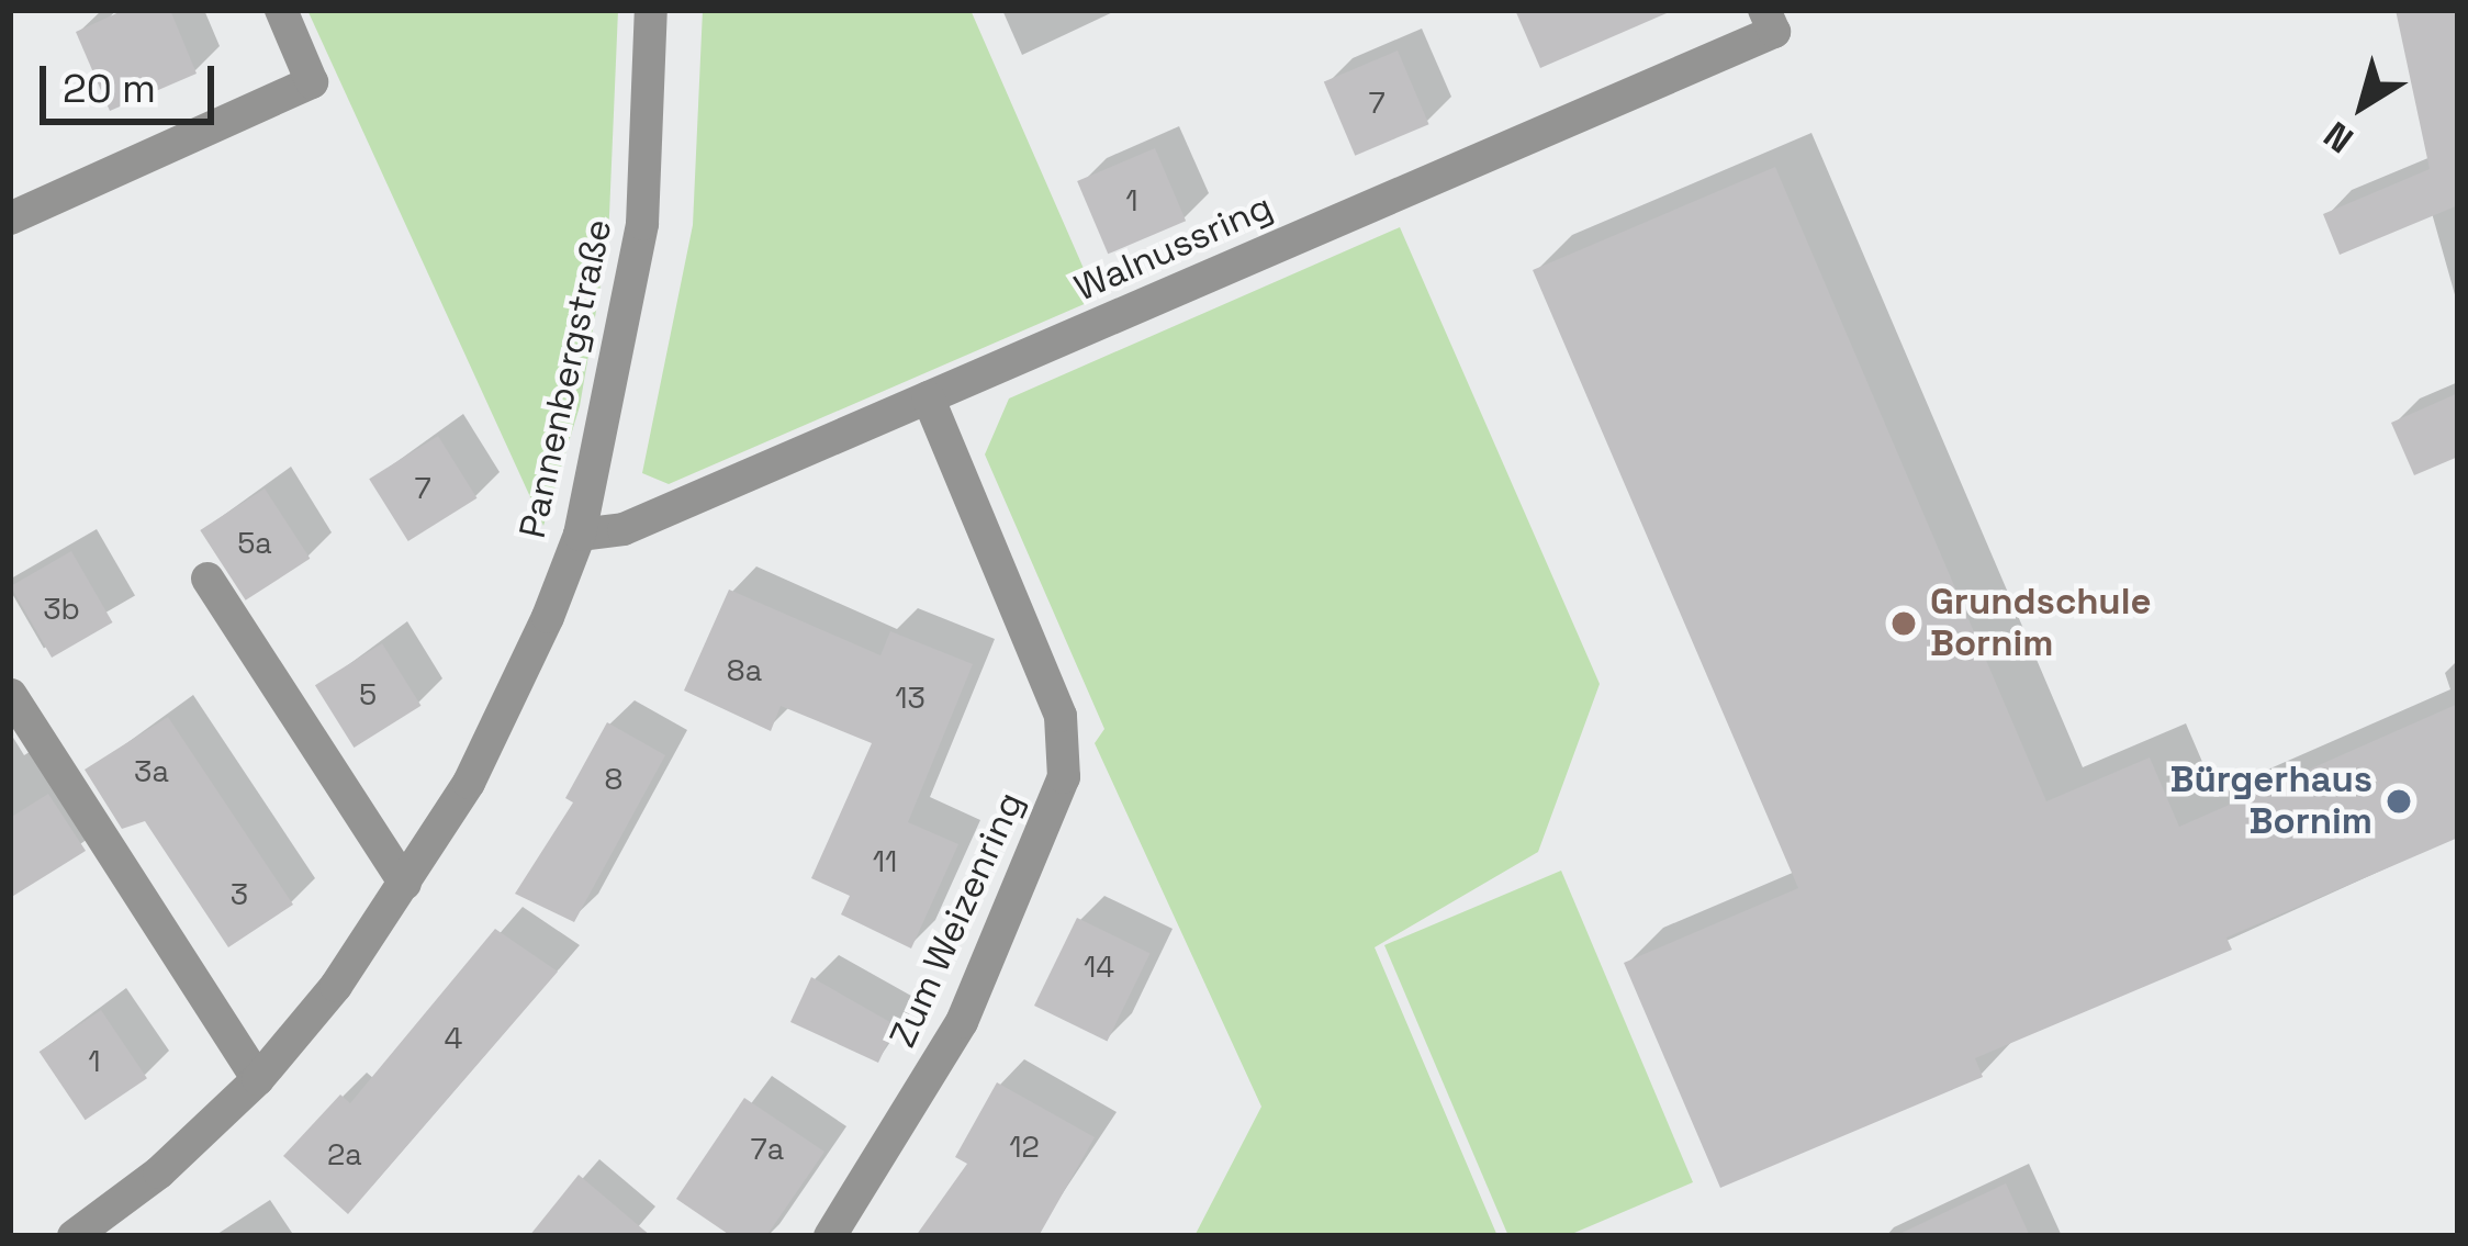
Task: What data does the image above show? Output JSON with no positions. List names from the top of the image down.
{
  "streets": {
    "street": ["Walnussring", "Pannenbergstraße", "Zum Weizenring"]
  },
  "crossings": [
    ["Walnussring", "Pannenbergstraße"],
    ["Walnussring", "Zum Weizenring"]
  ],
  "places": ["Grundschule Bornim", "Bürgerhaus Bornim"],
  "house_numbers": [
    "7",
    "1",
    "7",
    "5a",
    "3b",
    "8a",
    "5",
    "13",
    "3a",
    "8",
    "11",
    "3",
    "14",
    "4",
    "1",
    "12",
    "7a",
    "2a"
  ],
  "scale_bar": "20 m",
  "north": "bottom left"
}
